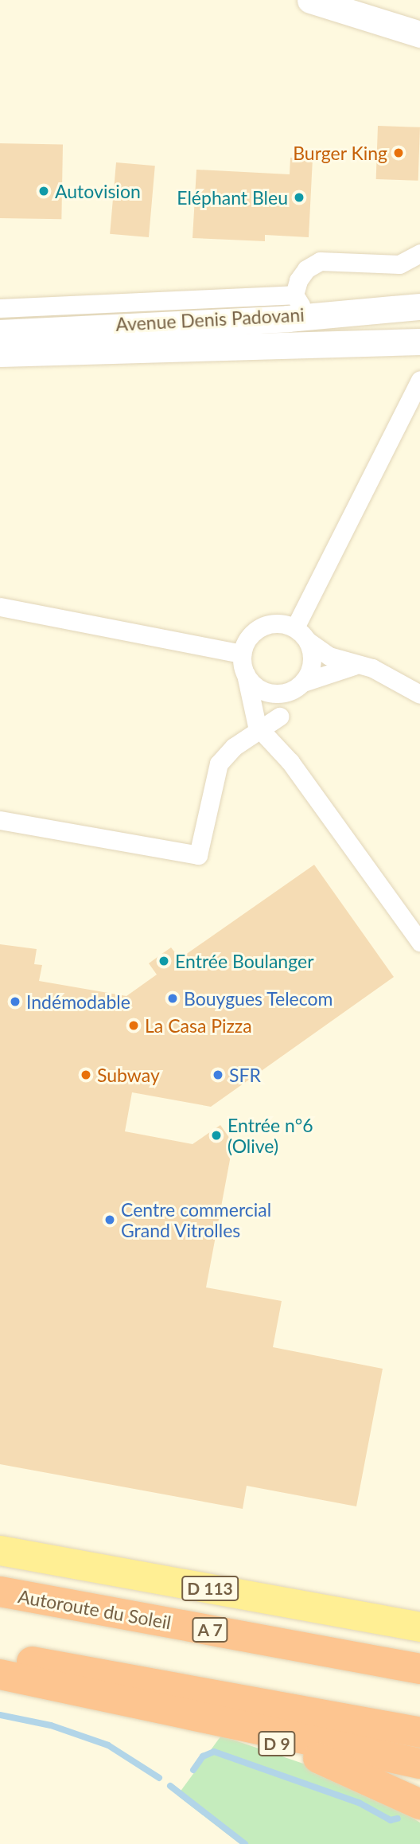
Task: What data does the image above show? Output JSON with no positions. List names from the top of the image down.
{
  "streets": {
    "highway": ["Autoroute du Soleil", "A 7", "D 9"],
    "main road": ["Avenue Denis Padovani", "D 113"]
  },
  "places": [
    "Burger King",
    "Autovision",
    "Eléphant Bleu",
    "Entrée Boulanger",
    "Bouygues Telecom",
    "Indémodable",
    "La Casa Pizza",
    "Subway",
    "SFR",
    "Entrée n°6 (Olive)",
    "Centre commercial Grand Vitrolles"
  ]
}
